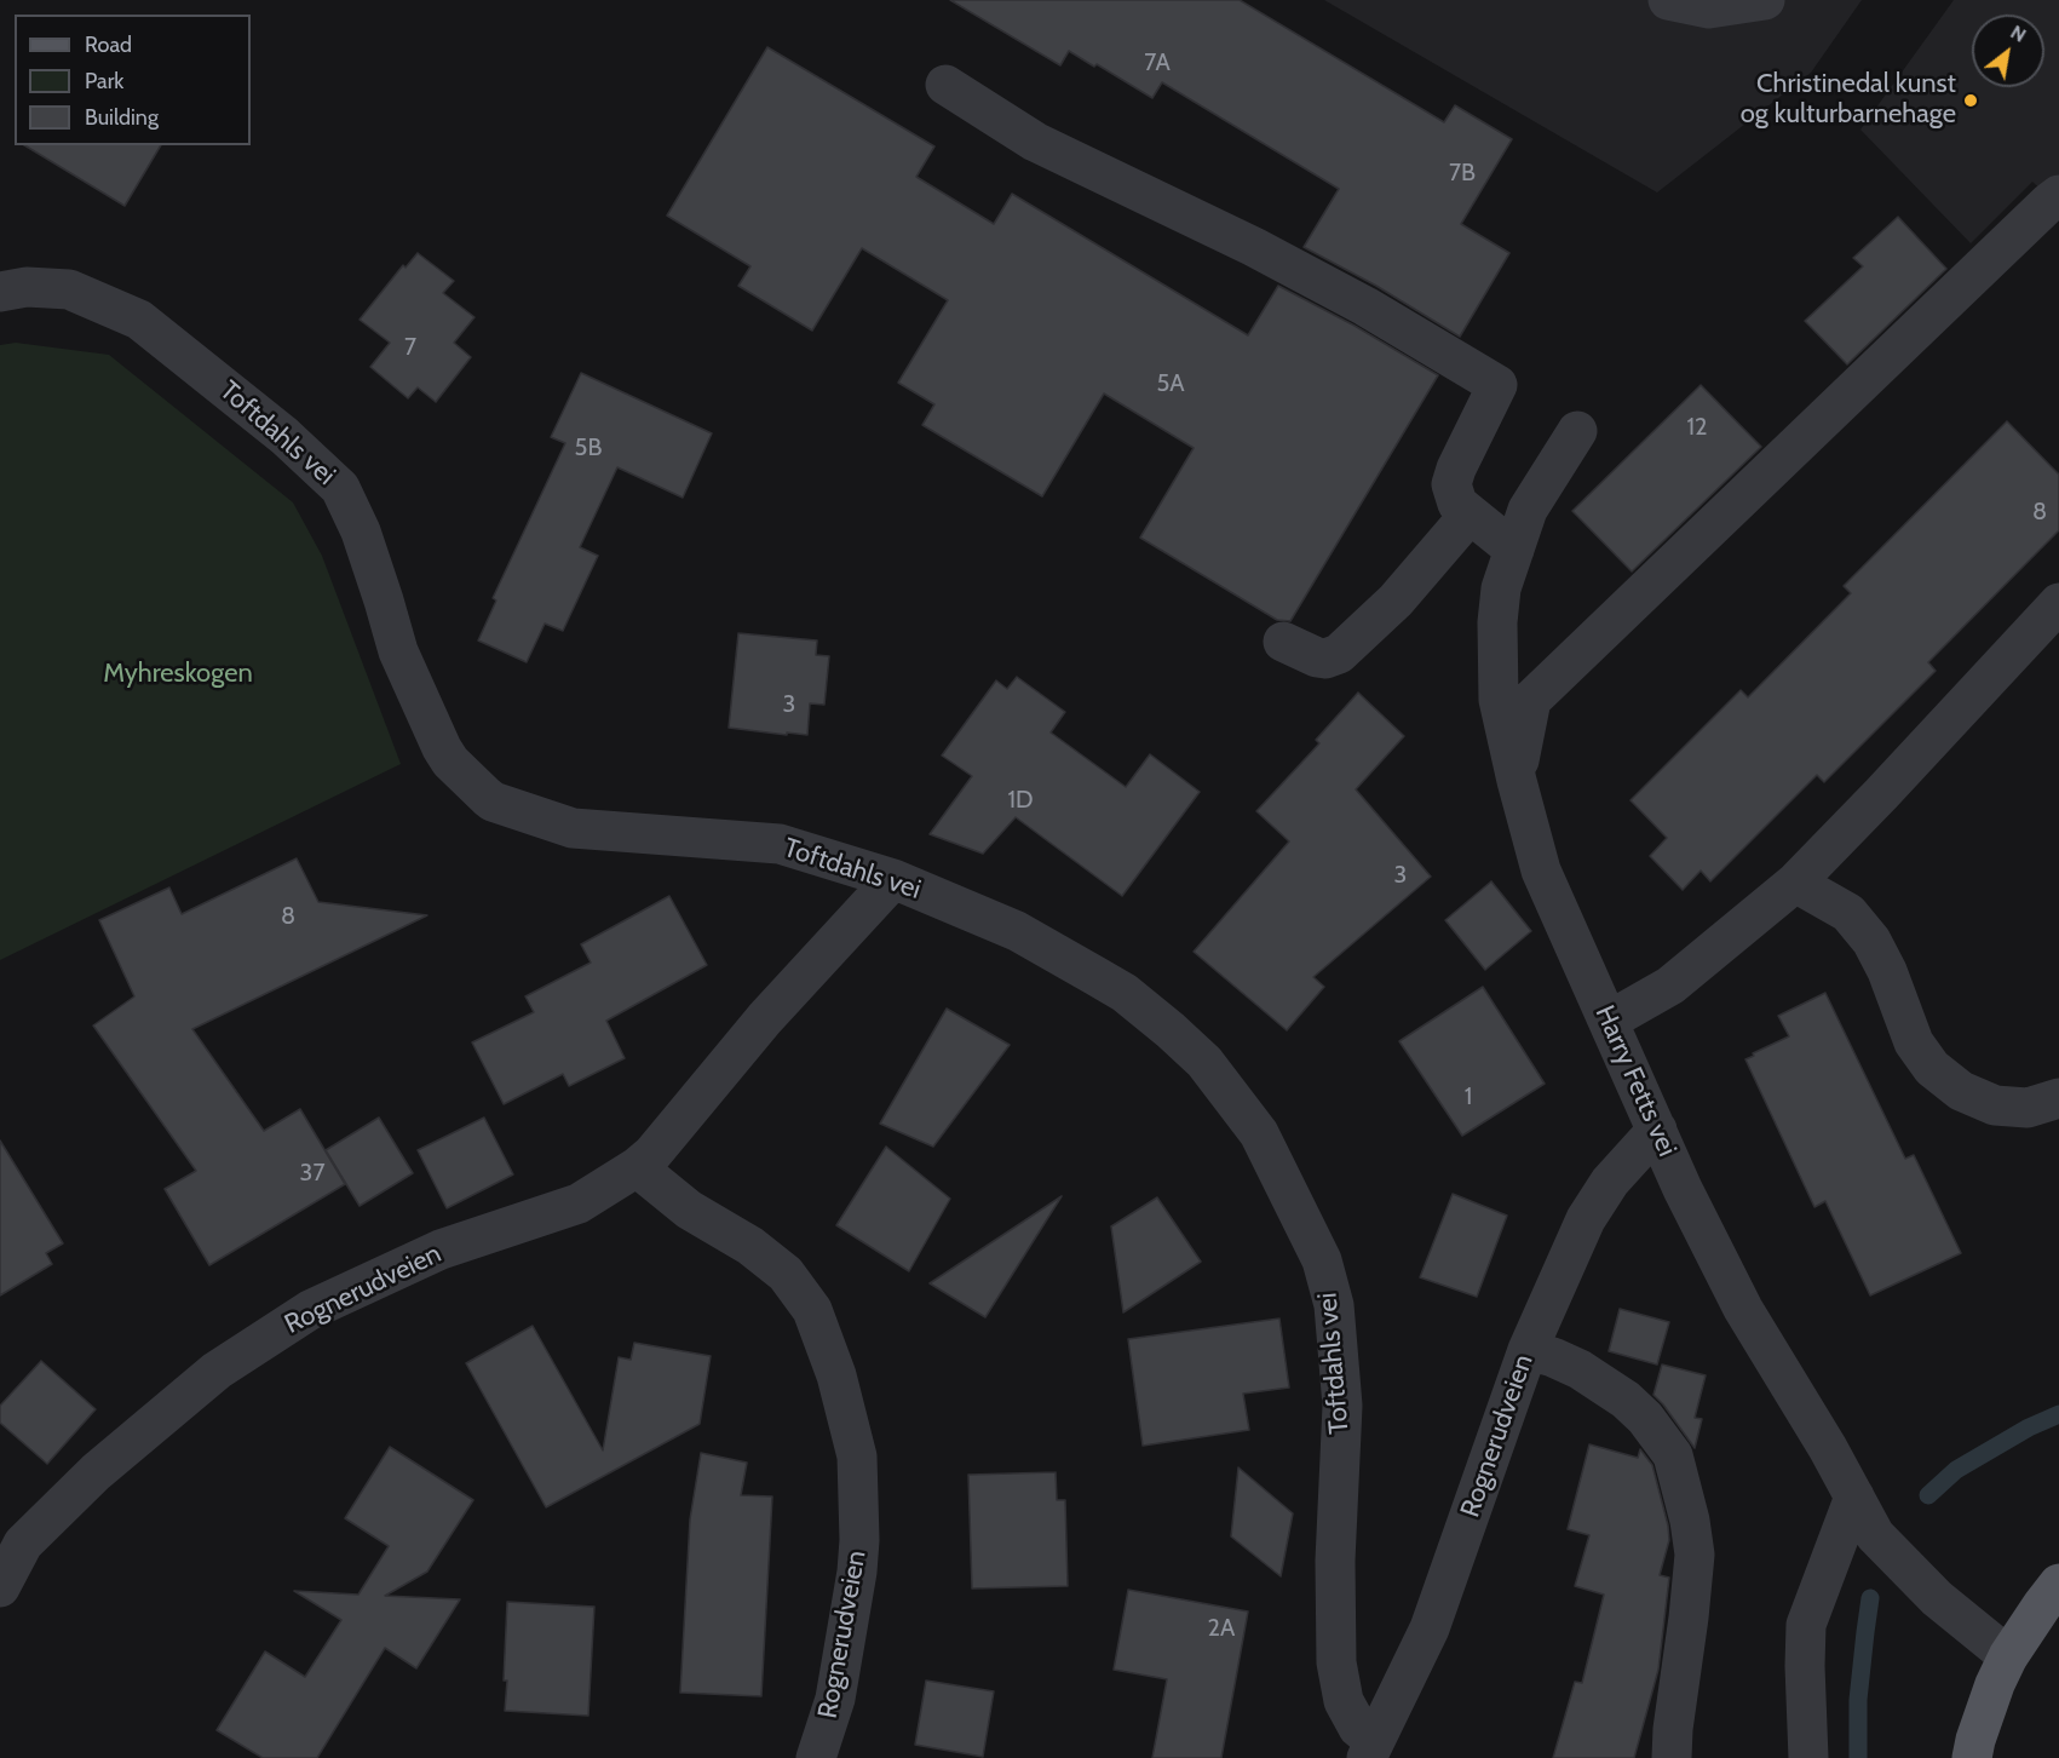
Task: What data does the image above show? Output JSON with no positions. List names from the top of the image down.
{
  "streets": {
    "street": ["Toftdahls vei", "Harry Fetts vei", "Rognerudveien"]
  },
  "crossings": [
    ["Toftdahls vei", "Rognerudveien"],
    ["Harry Fetts vei", "Rognerudveien"]
  ],
  "parks": ["Myhreskogen"],
  "places": ["Christinedal kunst og kulturbarnehage"],
  "house_numbers": [
    "7A",
    "7B",
    "7",
    "5A",
    "12",
    "5B",
    "8",
    "3",
    "1D",
    "3",
    "8",
    "1",
    "37",
    "2A"
  ],
  "legend": ["Road", "Park", "Building"],
  "north": "top right"
}
